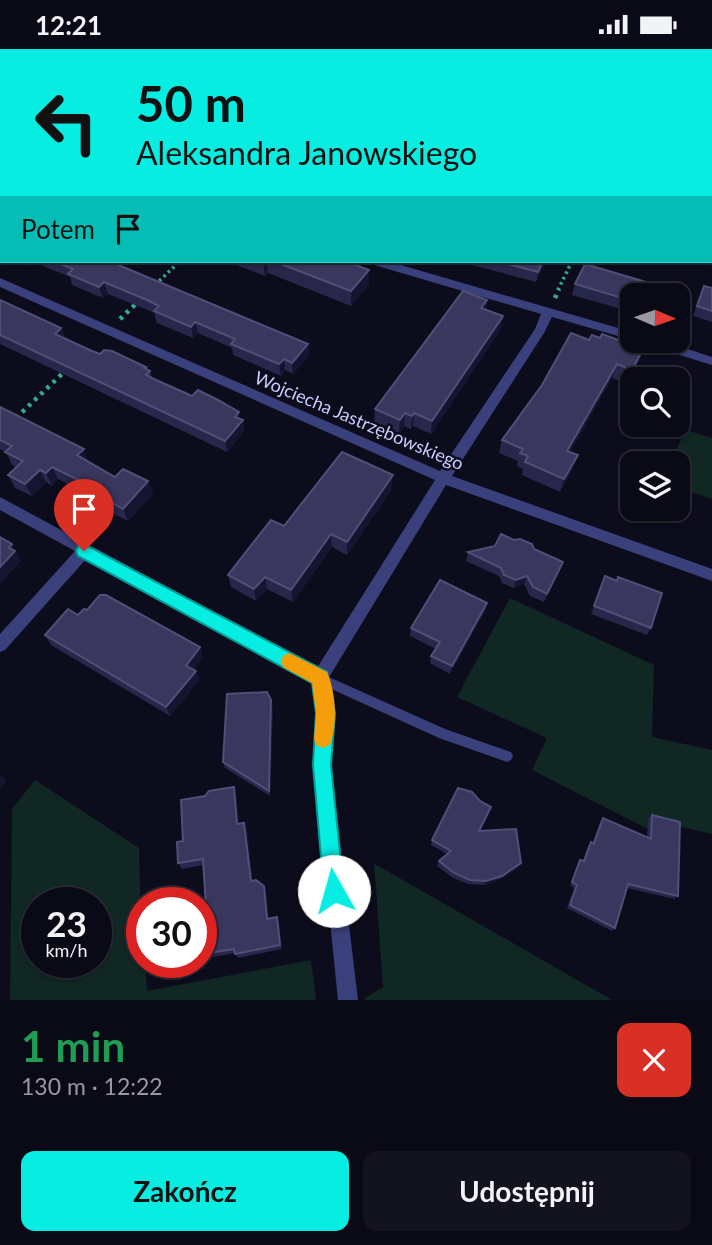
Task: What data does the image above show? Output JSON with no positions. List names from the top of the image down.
{
  "streets": {
    "street": ["Wojciecha Jastrzębowskiego"]
  },
  "north": "right",
  "page": {
    "status": "12:21",
    "turn": ["50 m", "Aleksandra Janowskiego"],
    "then": "Potem",
    "speed": "23 km/h",
    "limit": "30",
    "heading": ["1 min", "130 m · 12:22"],
    "buttons": ["Zakończ", "Udostępnij"]
  }
}
